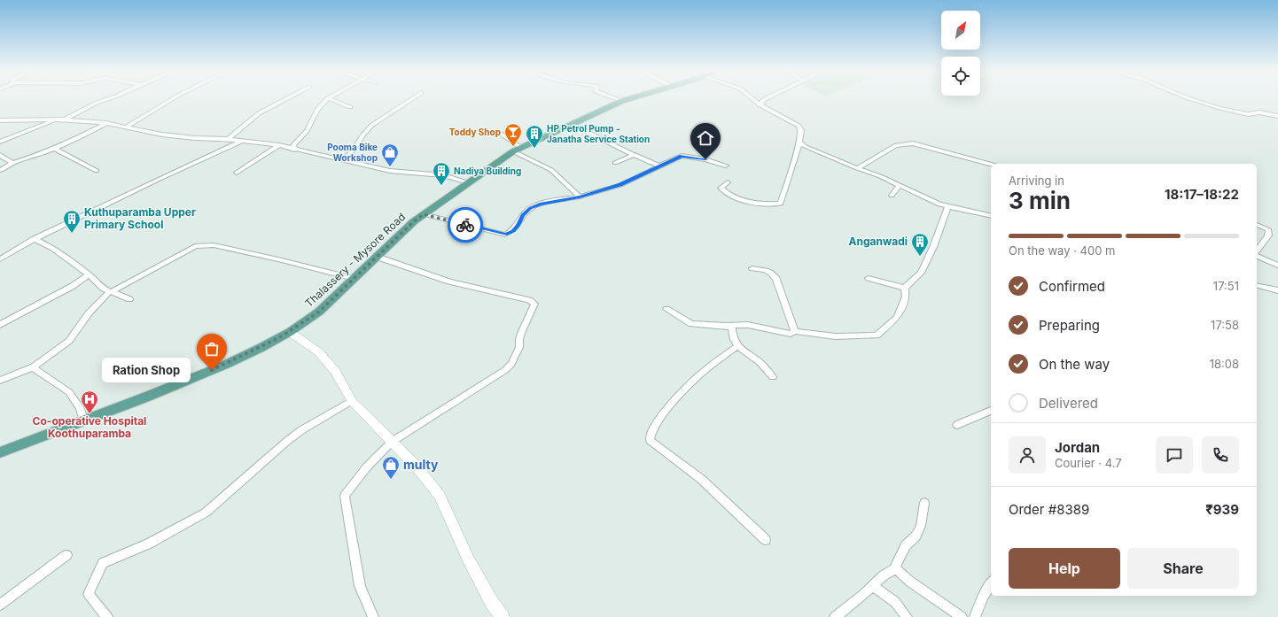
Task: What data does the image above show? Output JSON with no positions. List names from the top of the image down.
{
  "streets": {
    "main road": ["Thalassery - Mysore Road"]
  },
  "places": {
    "bar": ["Toddy Shop"],
    "building": [
      "HP Petrol Pump - Janatha Service Station",
      "Nadiya Building",
      "Kuthuparamba Upper Primary School",
      "Anganwadi"
    ],
    "shop": ["Pooma Bike Workshop", "multy"],
    "other": ["Ration Shop"],
    "hospital": ["Co-operative Hospital Koothuparamba"]
  },
  "north": "top right",
  "page": {
    "heading": ["3 min", "Arriving in", "18:17–18:22"],
    "panel": [
      "Jordan",
      "Courier · 4.7",
      "Order #8389",
      "₹939"
    ],
    "bar": "On the way · 400 m",
    "list": [
      ["Confirmed", "17:51"],
      ["Preparing", "17:58"],
      ["On the way", "18:08"],
      "Delivered"
    ],
    "bubble": "Ration Shop",
    "buttons": ["Help", "Share"]
  }
}
